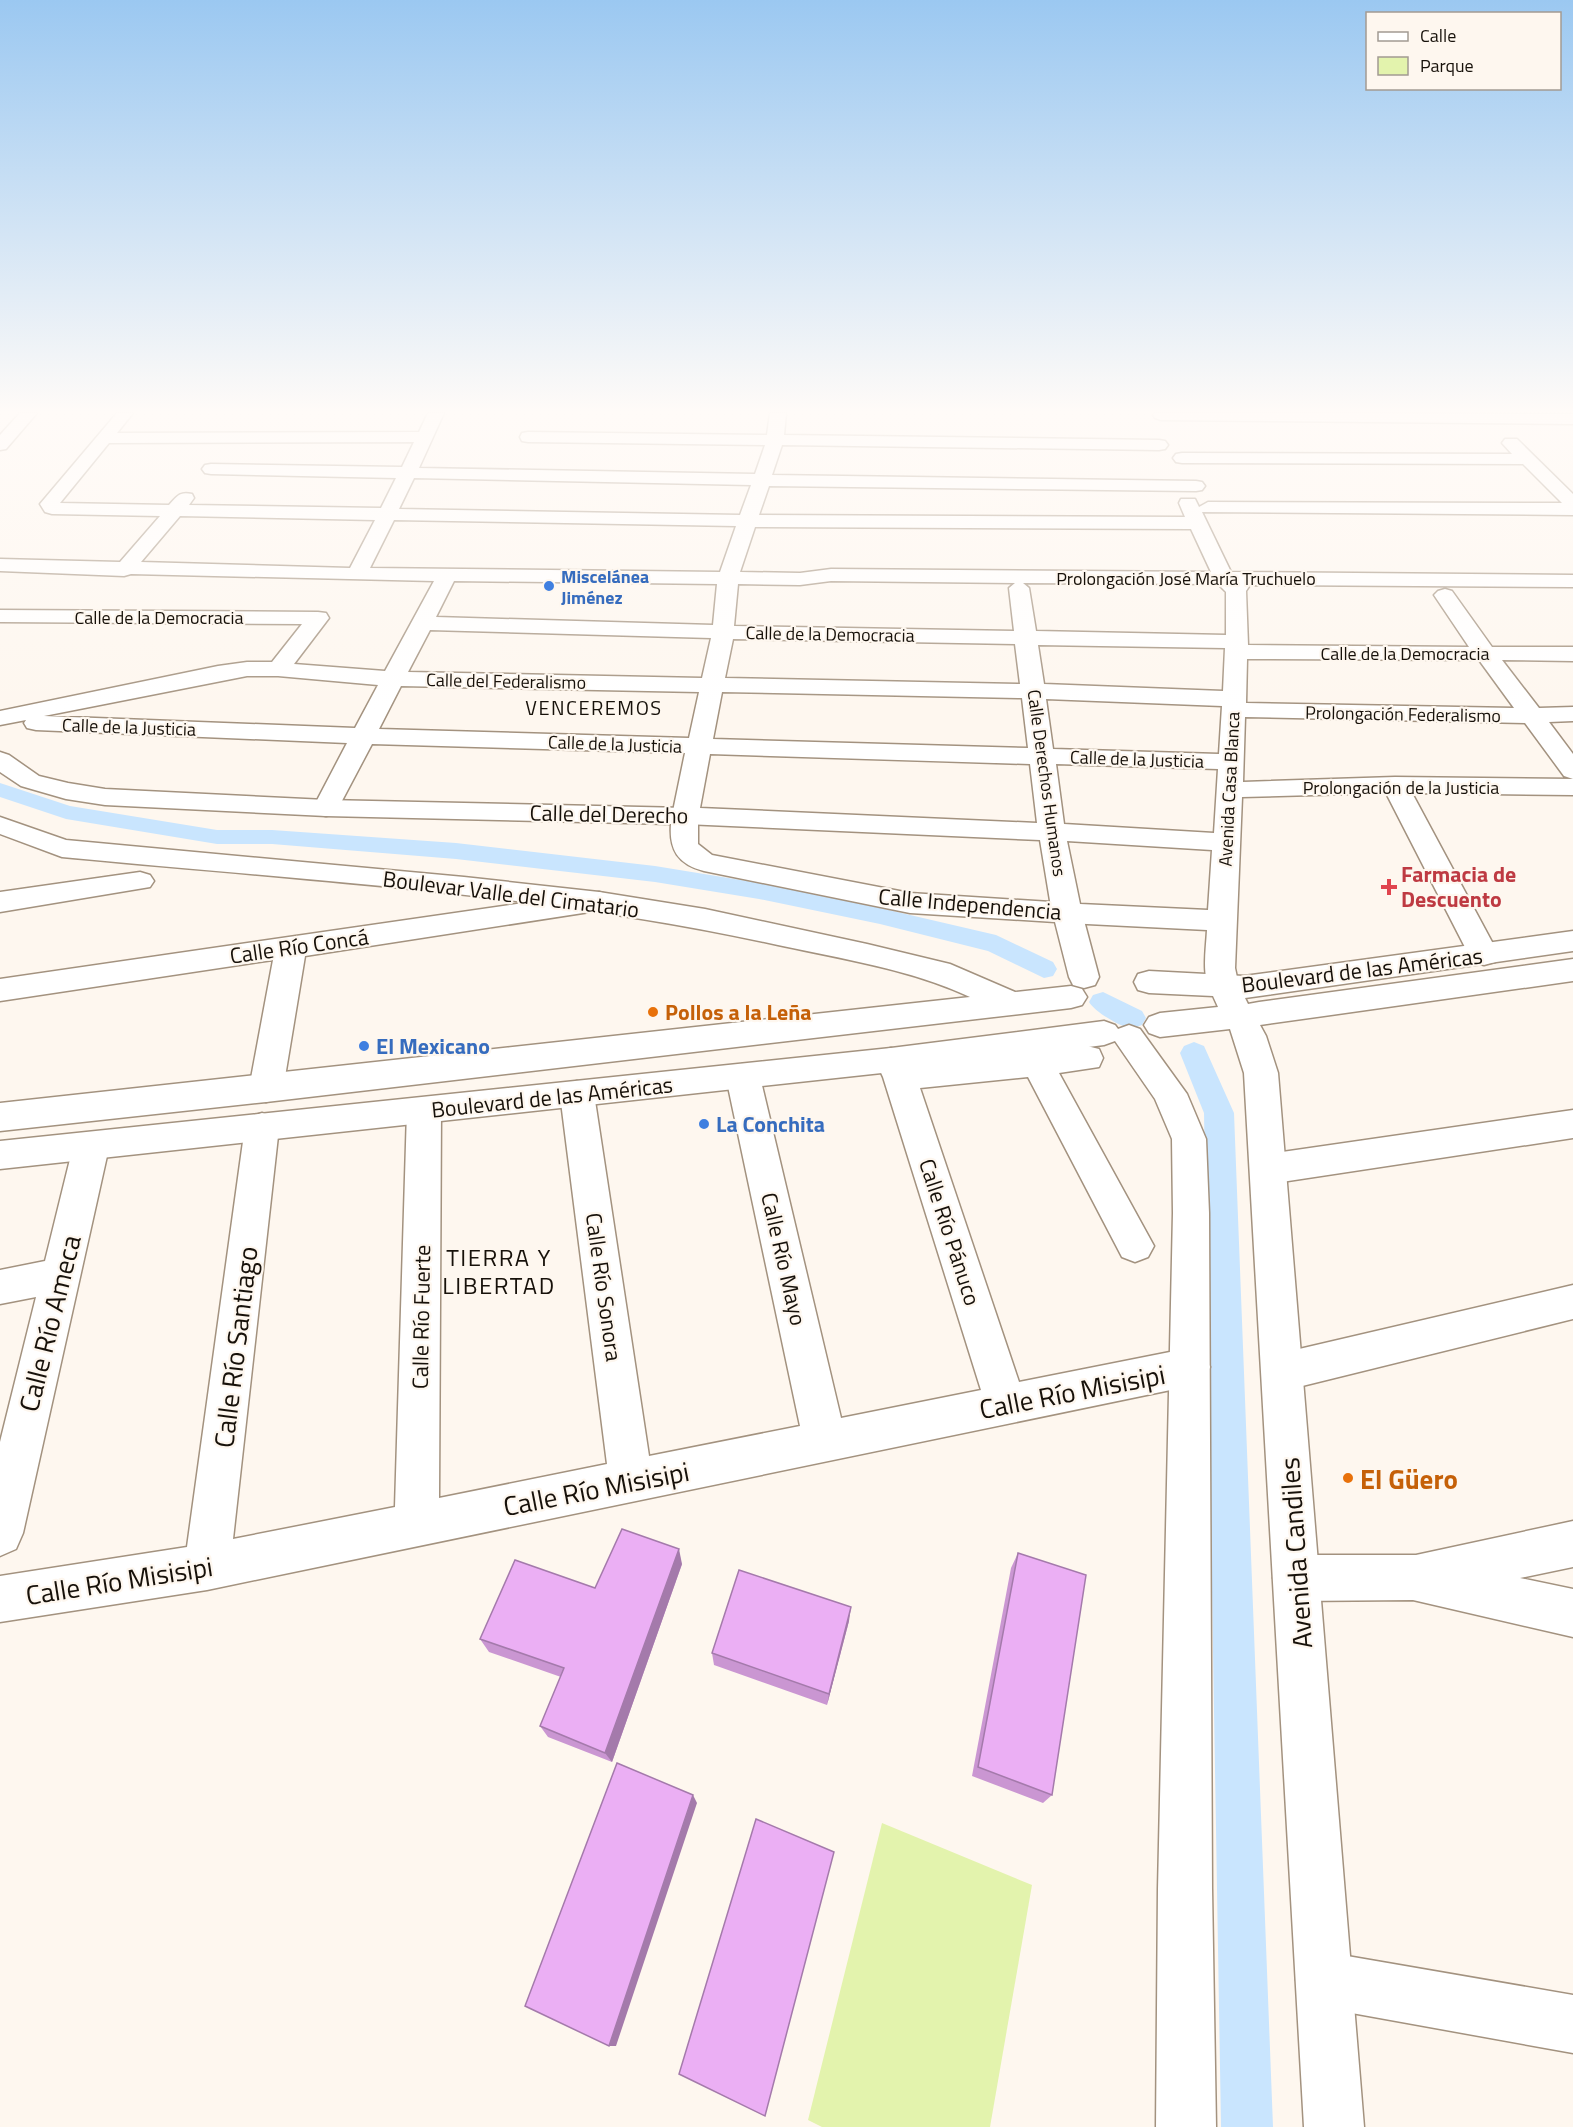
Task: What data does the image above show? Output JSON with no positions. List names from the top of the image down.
{
  "streets": {
    "street": [
      "Prolongación José María Truchuelo",
      "Calle de la Democracia",
      "Calle del Federalismo",
      "Prolongación Federalismo",
      "Calle de la Justicia",
      "Calle Derechos Humanos",
      "Prolongación de la Justicia",
      "Avenida Casa Blanca",
      "Calle del Derecho",
      "Boulevar Valle del Cimatario",
      "Calle Independencia",
      "Calle Río Concá",
      "Boulevard de las Américas",
      "Calle Río Pánuco",
      "Calle Río Mayo",
      "Calle Río Sonora",
      "Calle Río Fuerte",
      "Calle Río Ameca",
      "Calle Río Santiago",
      "Calle Río Misisipi",
      "Avenida Candiles"
    ]
  },
  "crossings": [
    ["Prolongación José María Truchuelo", "Calle Derechos Humanos"],
    ["Prolongación José María Truchuelo", "Avenida Casa Blanca"],
    ["Prolongación José María Truchuelo", "Calle Independencia"],
    ["Calle de la Democracia", "Calle del Federalismo"],
    ["Calle de la Democracia", "Calle Derechos Humanos"],
    ["Calle de la Democracia", "Avenida Casa Blanca"],
    ["Calle de la Democracia", "Calle Independencia"],
    ["Calle del Federalismo", "Prolongación Federalismo"],
    ["Calle del Federalismo", "Calle de la Justicia"],
    ["Calle del Federalismo", "Calle Derechos Humanos"],
    ["Calle del Federalismo", "Avenida Casa Blanca"],
    ["Calle del Federalismo", "Calle Independencia"],
    ["Prolongación Federalismo", "Avenida Casa Blanca"],
    ["Calle de la Justicia", "Calle Derechos Humanos"],
    ["Calle de la Justicia", "Avenida Casa Blanca"],
    ["Calle de la Justicia", "Calle Independencia"],
    ["Calle Derechos Humanos", "Calle del Derecho"],
    ["Calle Derechos Humanos", "Calle Independencia"],
    ["Calle Derechos Humanos", "Boulevard de las Américas"],
    ["Prolongación de la Justicia", "Avenida Casa Blanca"],
    ["Avenida Casa Blanca", "Calle del Derecho"],
    ["Avenida Casa Blanca", "Calle Independencia"],
    ["Avenida Casa Blanca", "Boulevard de las Américas"],
    ["Avenida Casa Blanca", "Avenida Candiles"],
    ["Calle del Derecho", "Calle Independencia"],
    ["Boulevar Valle del Cimatario", "Calle Río Concá"],
    ["Boulevar Valle del Cimatario", "Boulevard de las Américas"],
    ["Calle Río Concá", "Calle Río Santiago"],
    ["Boulevard de las Américas", "Calle Río Pánuco"],
    ["Boulevard de las Américas", "Calle Río Mayo"],
    ["Boulevard de las Américas", "Calle Río Sonora"],
    ["Boulevard de las Américas", "Calle Río Fuerte"],
    ["Boulevard de las Américas", "Calle Río Ameca"],
    ["Boulevard de las Américas", "Calle Río Santiago"],
    ["Boulevard de las Américas", "Avenida Candiles"],
    ["Calle Río Pánuco", "Calle Río Misisipi"],
    ["Calle Río Mayo", "Calle Río Misisipi"],
    ["Calle Río Sonora", "Calle Río Misisipi"],
    ["Calle Río Fuerte", "Calle Río Misisipi"],
    ["Calle Río Santiago", "Calle Río Misisipi"]
  ],
  "districts": ["VENCEREMOS", "TIERRA Y LIBERTAD"],
  "places": {
    "other": [
      "Miscelánea Jiménez",
      "Pollos a la Leña",
      "El Mexicano",
      "La Conchita",
      "El Güero"
    ],
    "health": ["Farmacia de Descuento"]
  },
  "legend": ["Calle", "Parque"]
}
